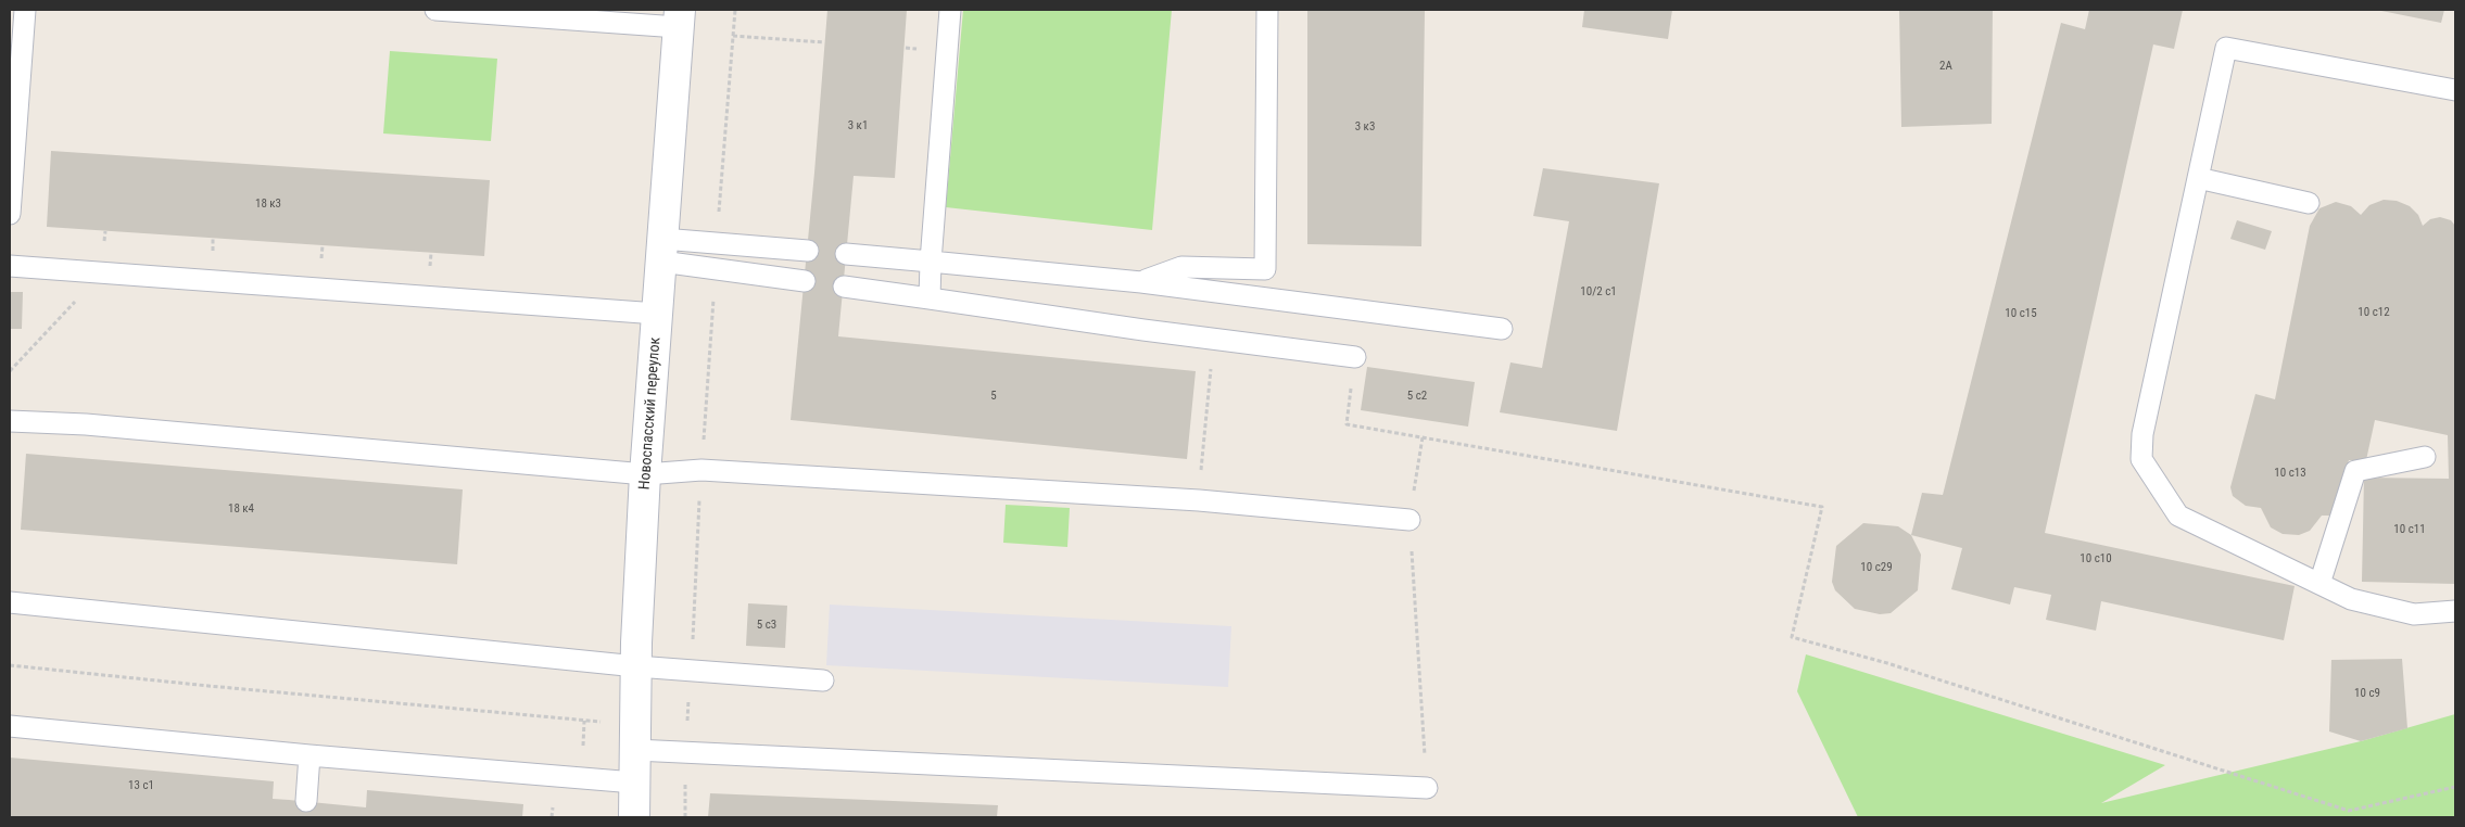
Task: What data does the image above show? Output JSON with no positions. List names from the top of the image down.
{
  "streets": {
    "street": ["Новоспасский переулок"]
  },
  "house_numbers": [
    "2А",
    "3 к1",
    "3 к3",
    "18 к3",
    "10/2 с1",
    "10 с12",
    "10 с15",
    "5",
    "5 с2",
    "10 с13",
    "18 к4",
    "10 с11",
    "10 с10",
    "10 с29",
    "5 с3",
    "10 с9",
    "13 с1"
  ]
}
